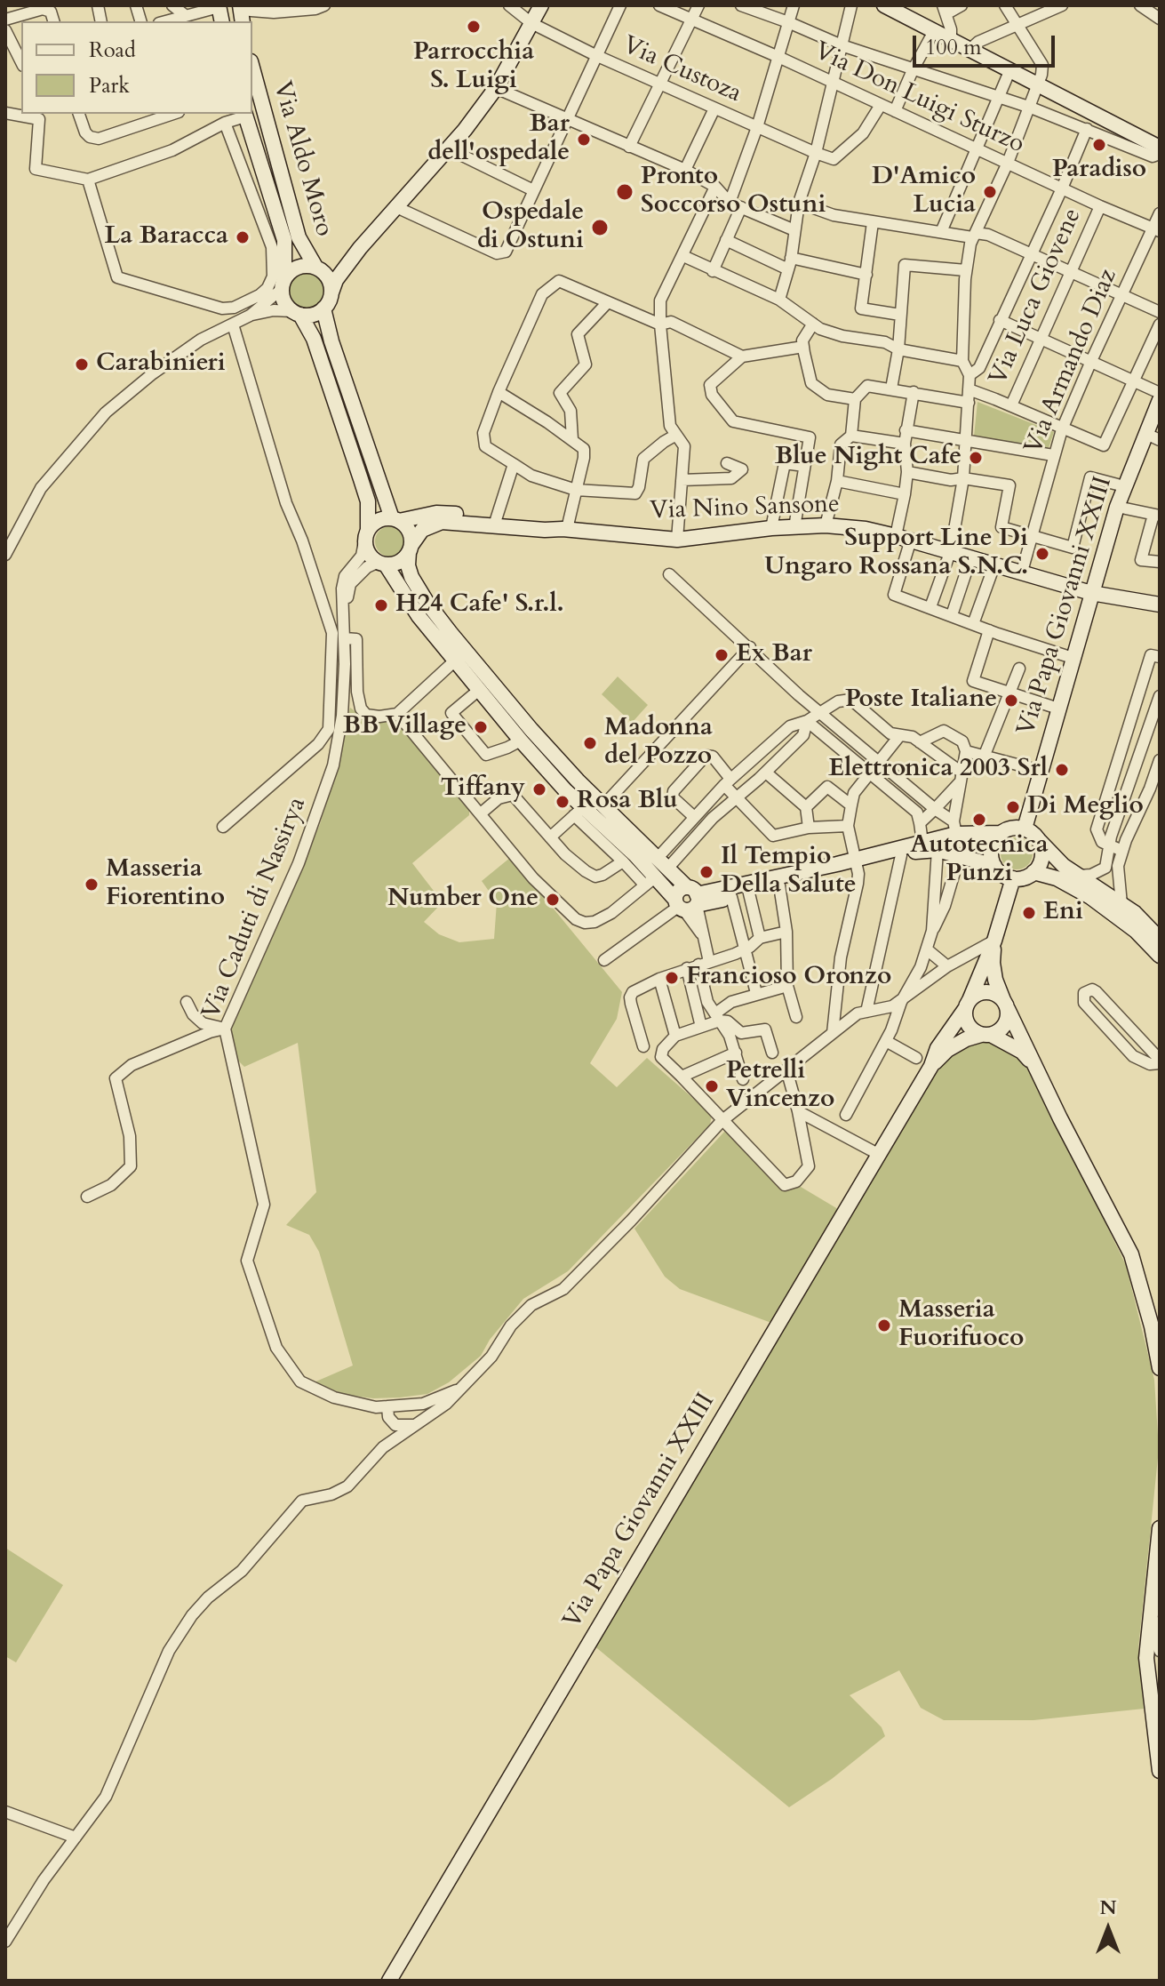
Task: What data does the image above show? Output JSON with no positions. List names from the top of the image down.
{
  "streets": {
    "main road": ["Via Aldo Moro", "Via Nino Sansone", "Via Papa Giovanni XXIII"],
    "street": [
      "Via Custoza",
      "Via Don Luigi Sturzo",
      "Via Luca Giovene",
      "Via Armando Diaz",
      "Via Caduti di Nassirya"
    ]
  },
  "crossings": [
    ["Via Don Luigi Sturzo", "Via Luca Giovene"],
    ["Via Don Luigi Sturzo", "Via Armando Diaz"],
    ["Via Armando Diaz", "Via Nino Sansone"],
    ["Via Nino Sansone", "Via Papa Giovanni XXIII"],
    ["Via Nino Sansone", "Via Caduti di Nassirya"]
  ],
  "places": [
    "Parrocchia S. Luigi",
    "Bar dell'ospedale",
    "Paradiso",
    "Pronto Soccorso Ostuni",
    "D'Amico Lucia",
    "Ospedale di Ostuni",
    "La Baracca",
    "Carabinieri",
    "Blue Night Cafe",
    "Support Line Di Ungaro Rossana S.N.C.",
    "H24 Cafe' S.r.l.",
    "Ex Bar",
    "Poste Italiane",
    "BB Village",
    "Madonna del Pozzo",
    "Elettronica 2003 Srl",
    "Tiffany",
    "Rosa Blu",
    "Di Meglio",
    "Autotecnica Punzi",
    "Il Tempio Della Salute",
    "Masseria Fiorentino",
    "Number One",
    "Eni",
    "Francioso Oronzo",
    "Petrelli Vincenzo",
    "Masseria Fuorifuoco"
  ],
  "legend": ["Road", "Park"],
  "scale_bar": "100 m",
  "north": "top"
}
